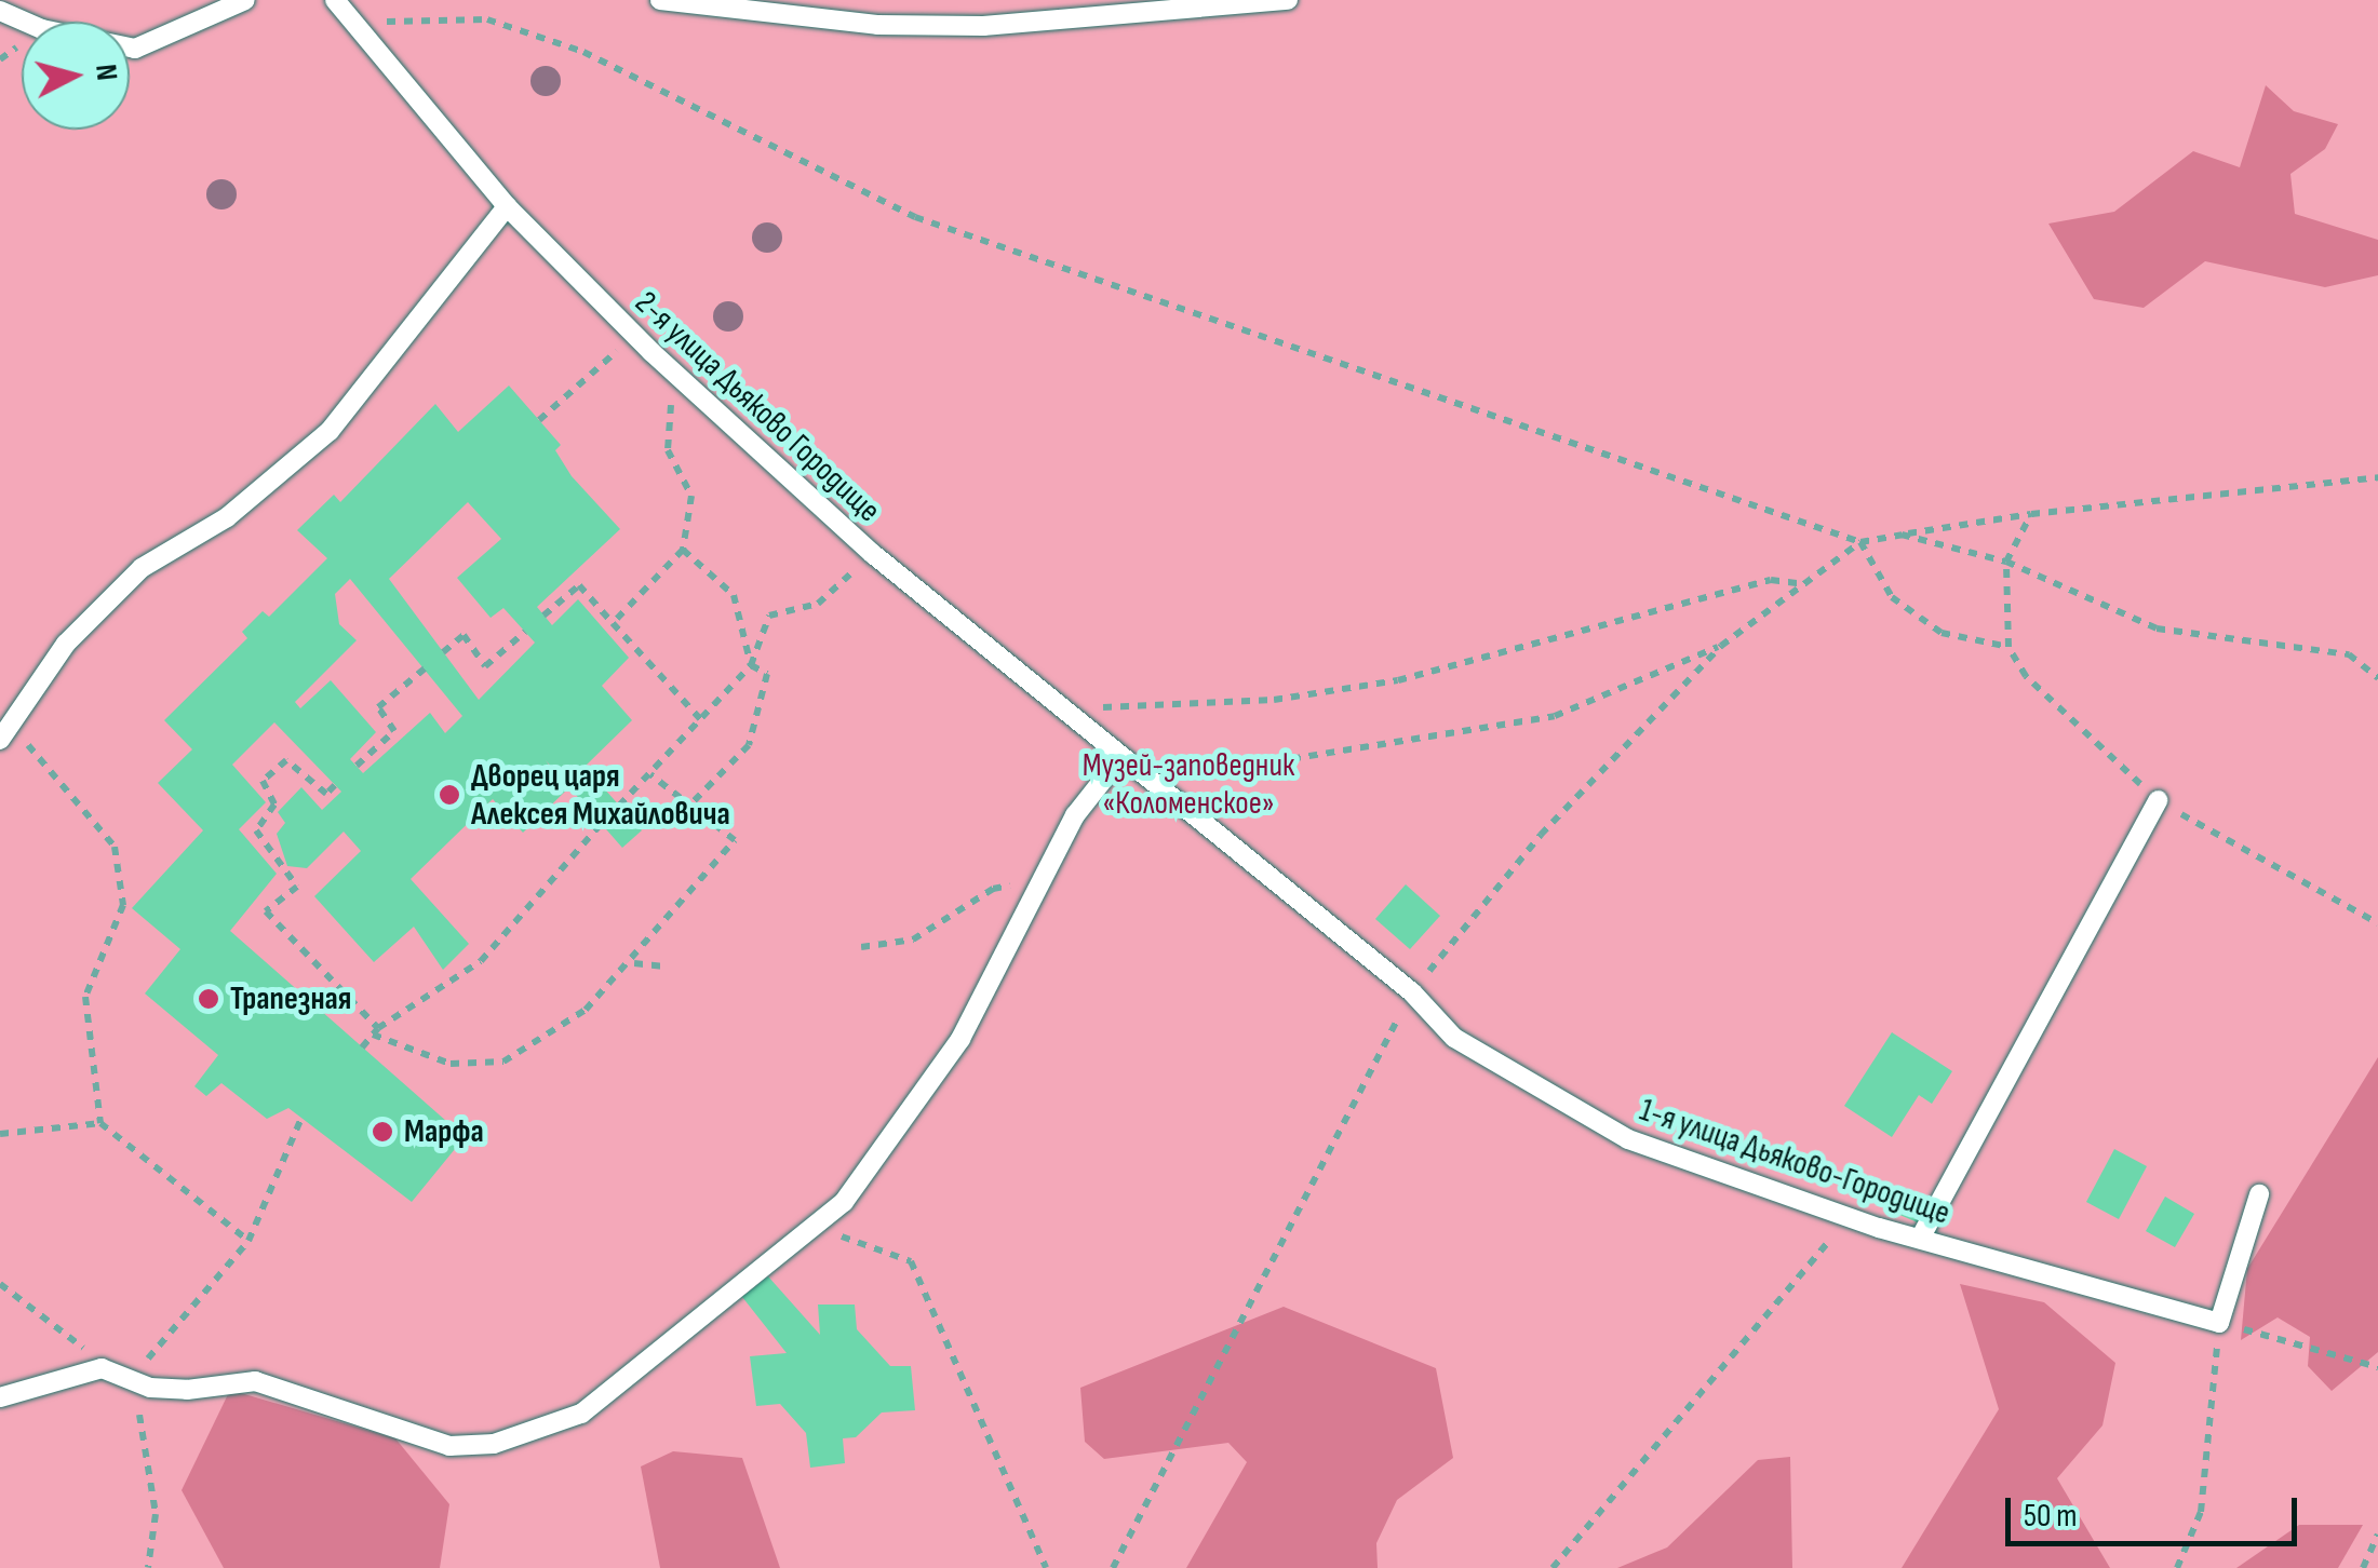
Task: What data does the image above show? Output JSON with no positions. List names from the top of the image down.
{
  "streets": {
    "lane": ["2-я улица Дьяково Городище", "1-я улица Дьяково-Городище"]
  },
  "crossings": [
    ["2-я улица Дьяково Городище", "1-я улица Дьяково-Городище"]
  ],
  "parks": ["Музей-заповедник «Коломенское»"],
  "places": ["Дворец царя Алексея Михайловича", "Трапезная", "Марфа"],
  "scale_bar": "50 m",
  "north": "right"
}
